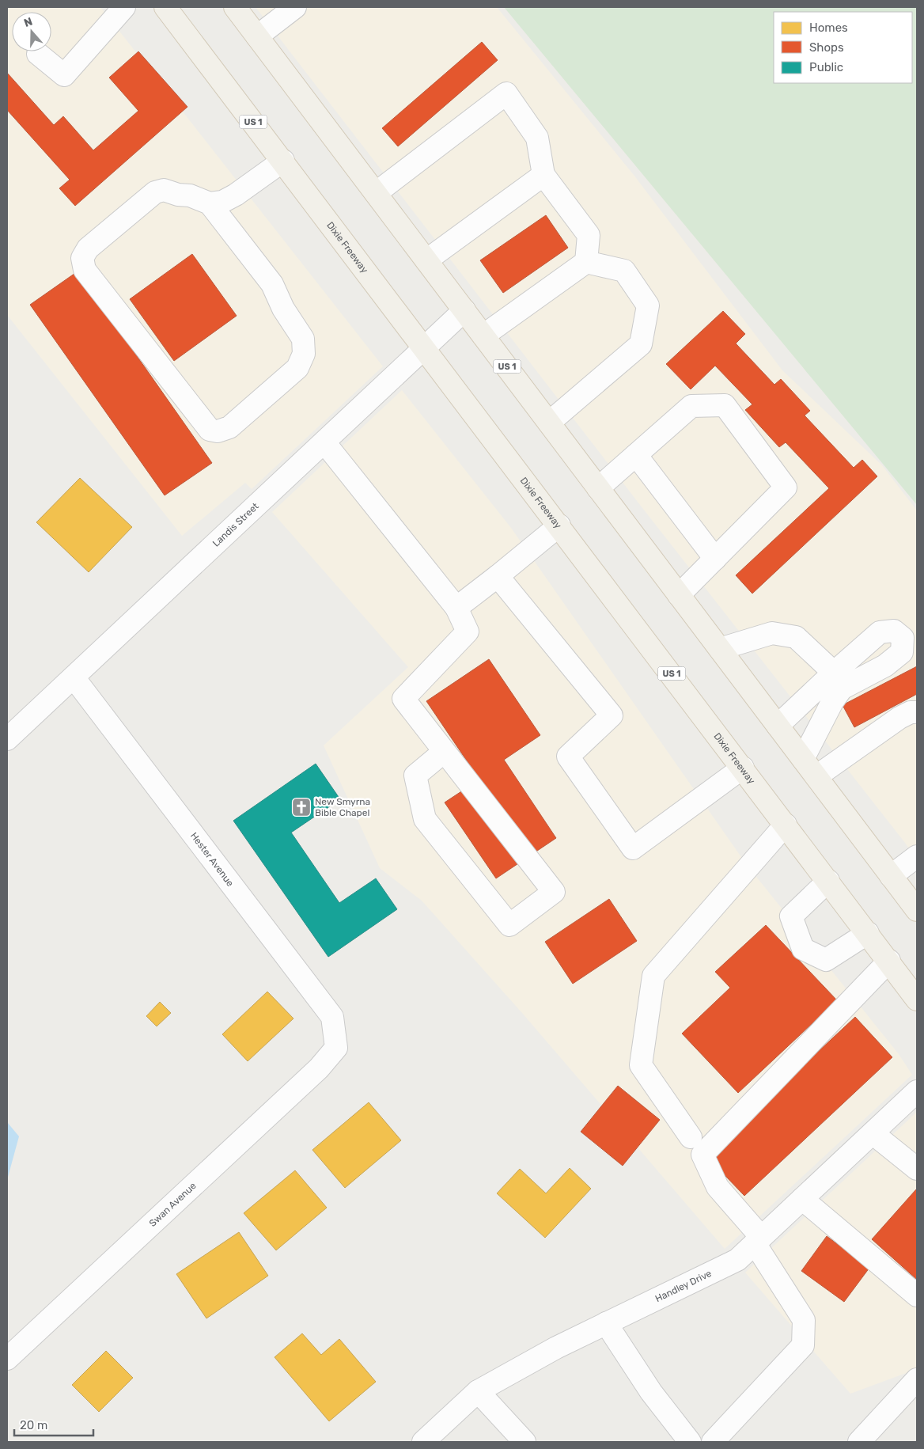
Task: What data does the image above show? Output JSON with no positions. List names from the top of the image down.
{
  "streets": {
    "main road": ["US 1", "Dixie Freeway"],
    "street": [
      "Landis Street",
      "Hester Avenue",
      "Swan Avenue",
      "Handley Drive"
    ]
  },
  "crossings": [
    ["US 1", "Landis Street"],
    ["Dixie Freeway", "Landis Street"],
    ["Landis Street", "Hester Avenue"],
    ["Hester Avenue", "Swan Avenue"]
  ],
  "places": {
    "church": ["New Smyrna Bible Chapel"]
  },
  "legend": ["Homes", "Shops", "Public"],
  "scale_bar": "20 m",
  "north": "top"
}
